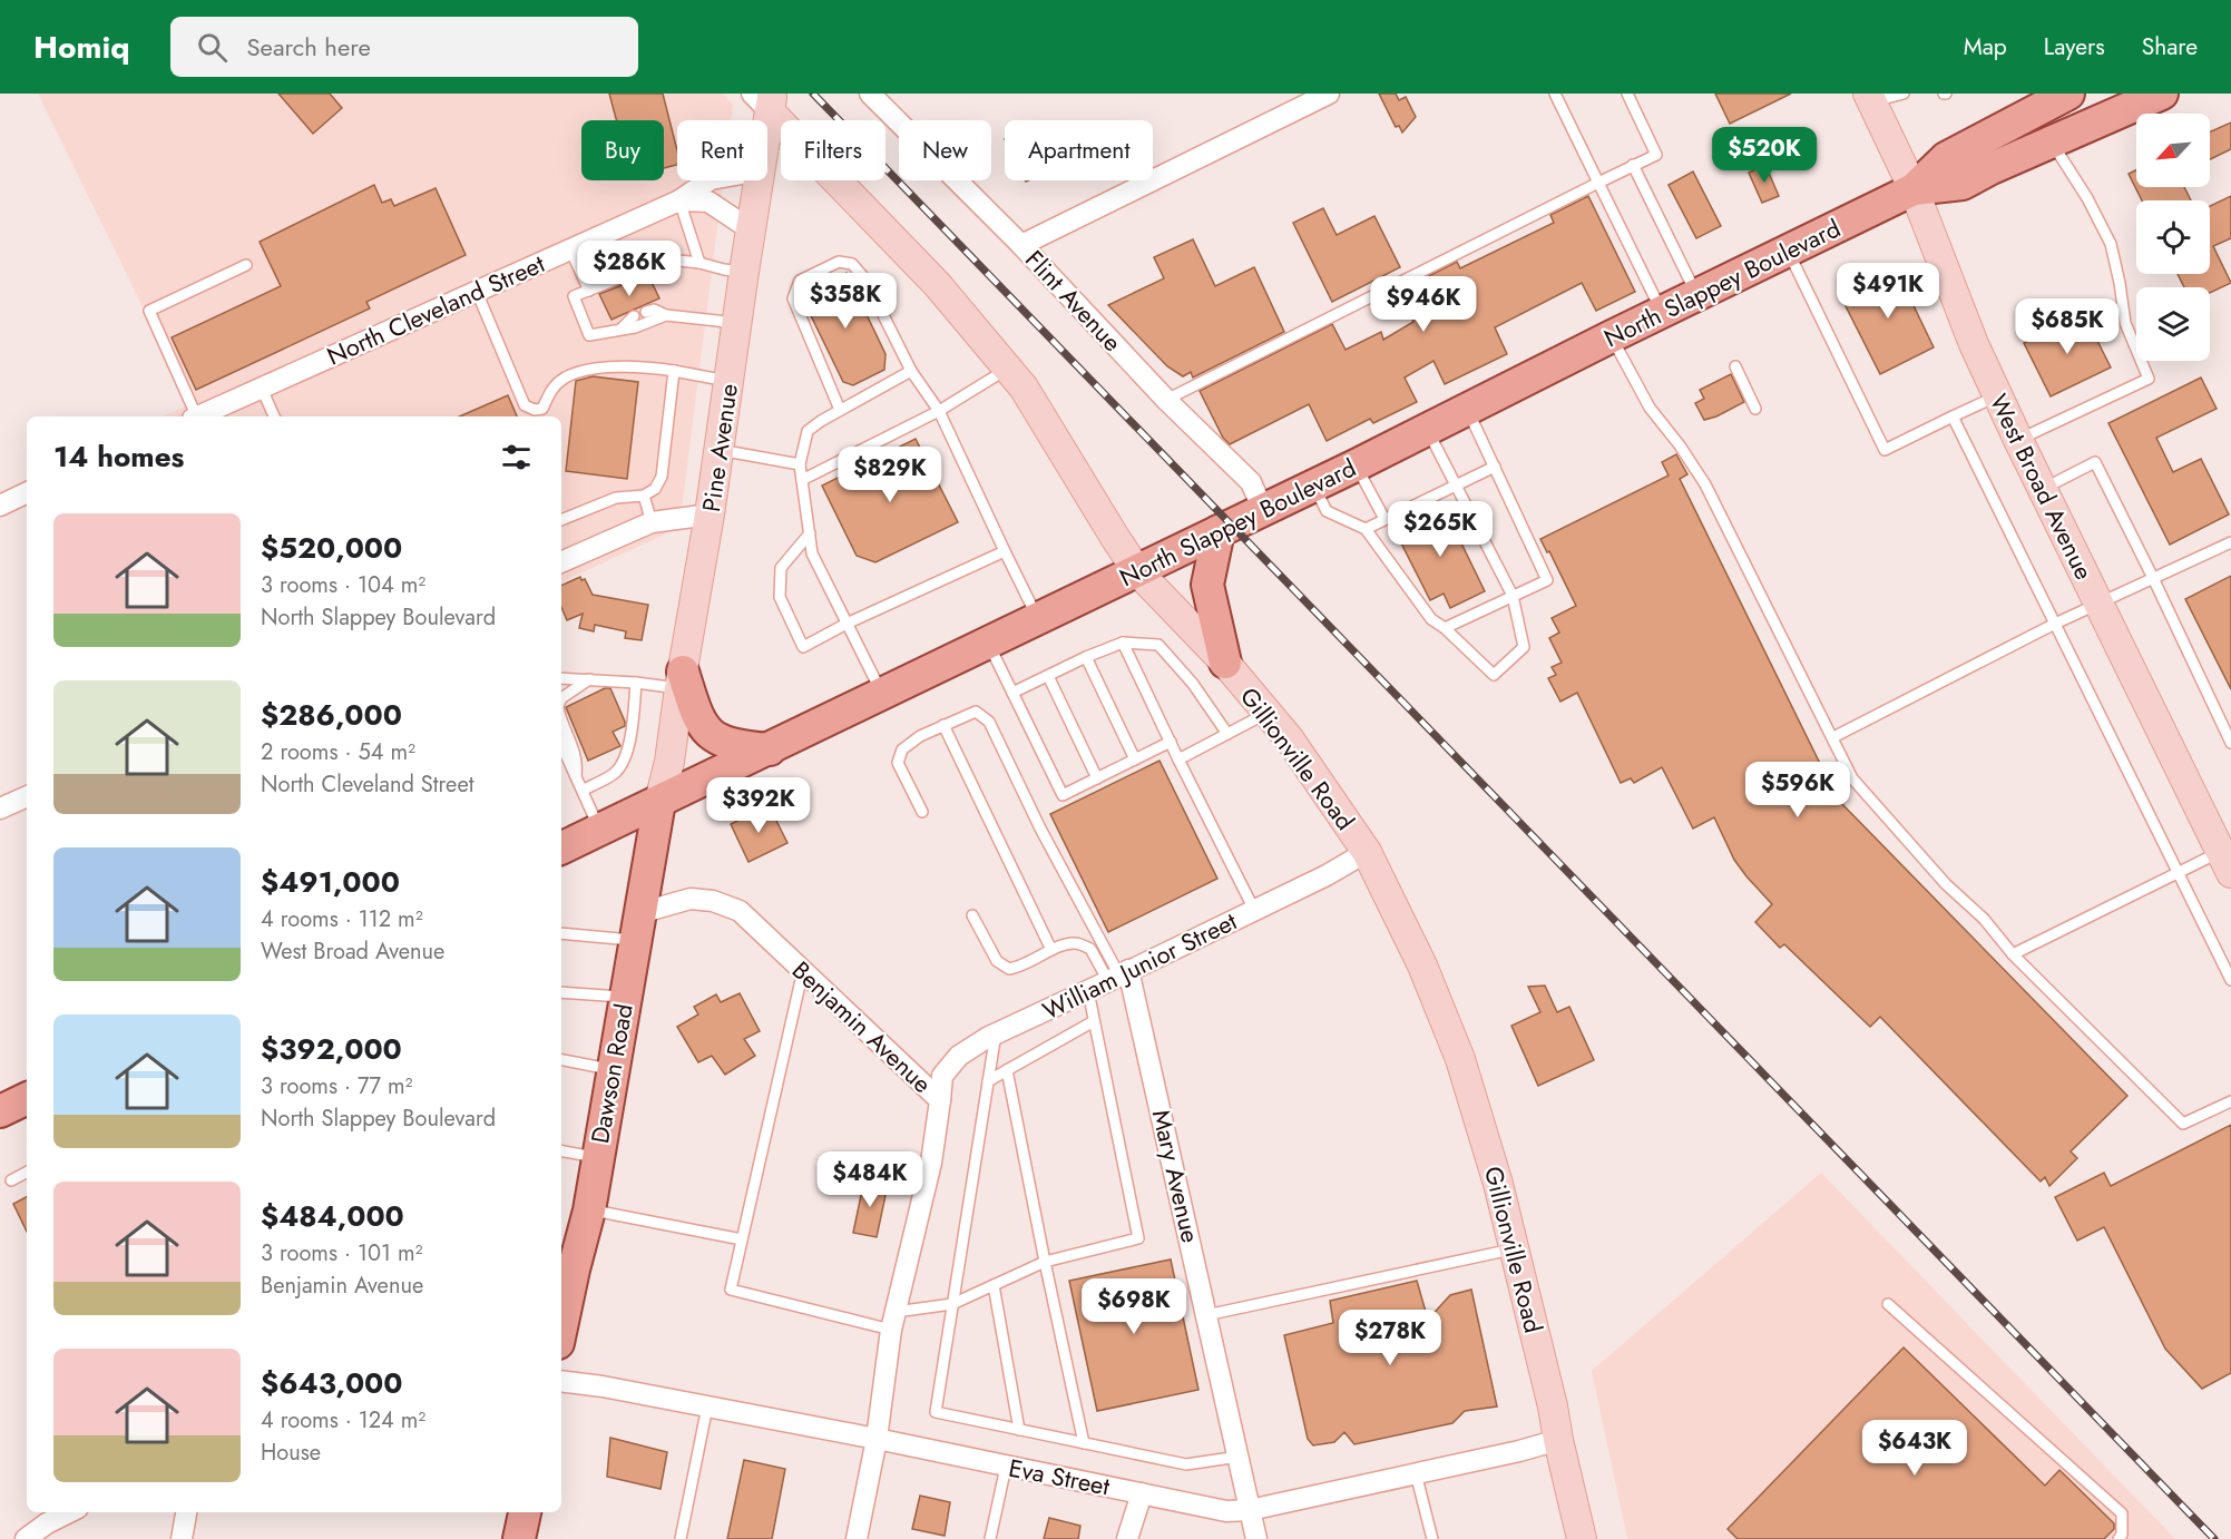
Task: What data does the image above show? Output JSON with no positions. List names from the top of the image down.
{
  "streets": {
    "main road": [
      "North Slappey Boulevard",
      "Pine Avenue",
      "West Broad Avenue",
      "Gillionville Road",
      "Dawson Road"
    ],
    "street": [
      "Flint Avenue",
      "North Cleveland Street",
      "William Junior Street",
      "Benjamin Avenue",
      "Mary Avenue",
      "Eva Street"
    ]
  },
  "crossings": [
    ["North Slappey Boulevard", "Flint Avenue"],
    ["North Slappey Boulevard", "Pine Avenue"],
    ["North Slappey Boulevard", "West Broad Avenue"],
    ["North Slappey Boulevard", "Gillionville Road"],
    ["North Slappey Boulevard", "Dawson Road"],
    ["Pine Avenue", "Gillionville Road"],
    ["Pine Avenue", "Dawson Road"],
    ["Gillionville Road", "William Junior Street"],
    ["Gillionville Road", "Eva Street"],
    ["William Junior Street", "Benjamin Avenue"],
    ["William Junior Street", "Mary Avenue"],
    ["Benjamin Avenue", "Dawson Road"],
    ["Benjamin Avenue", "Eva Street"],
    ["Mary Avenue", "Eva Street"]
  ],
  "north": "bottom left",
  "page": {
    "header": "Homiq",
    "search": "Search here",
    "nav": ["Map", "Layers", "Share"],
    "chip": [
      "Buy",
      "Rent",
      "Filters",
      "New",
      "Apartment"
    ],
    "price": [
      "$520K",
      "$286K",
      "$491K",
      "$358K",
      "$946K",
      "$685K",
      "$829K",
      "$265K",
      "$596K",
      "$392K",
      "$484K",
      "$698K",
      "$278K",
      "$643K"
    ],
    "heading": "14 homes",
    "list": [
      {
        "name": "$520,000",
        "note": "3 rooms · 104 m² · North Slappey Boulevard"
      },
      {
        "name": "$286,000",
        "note": "2 rooms · 54 m² · North Cleveland Street"
      },
      {
        "name": "$491,000",
        "note": "4 rooms · 112 m² · West Broad Avenue"
      },
      {
        "name": "$392,000",
        "note": "3 rooms · 77 m² · North Slappey Boulevard"
      },
      {
        "name": "$484,000",
        "note": "3 rooms · 101 m² · Benjamin Avenue"
      },
      {
        "name": "$643,000",
        "note": "4 rooms · 124 m² · House"
      }
    ]
  }
}
